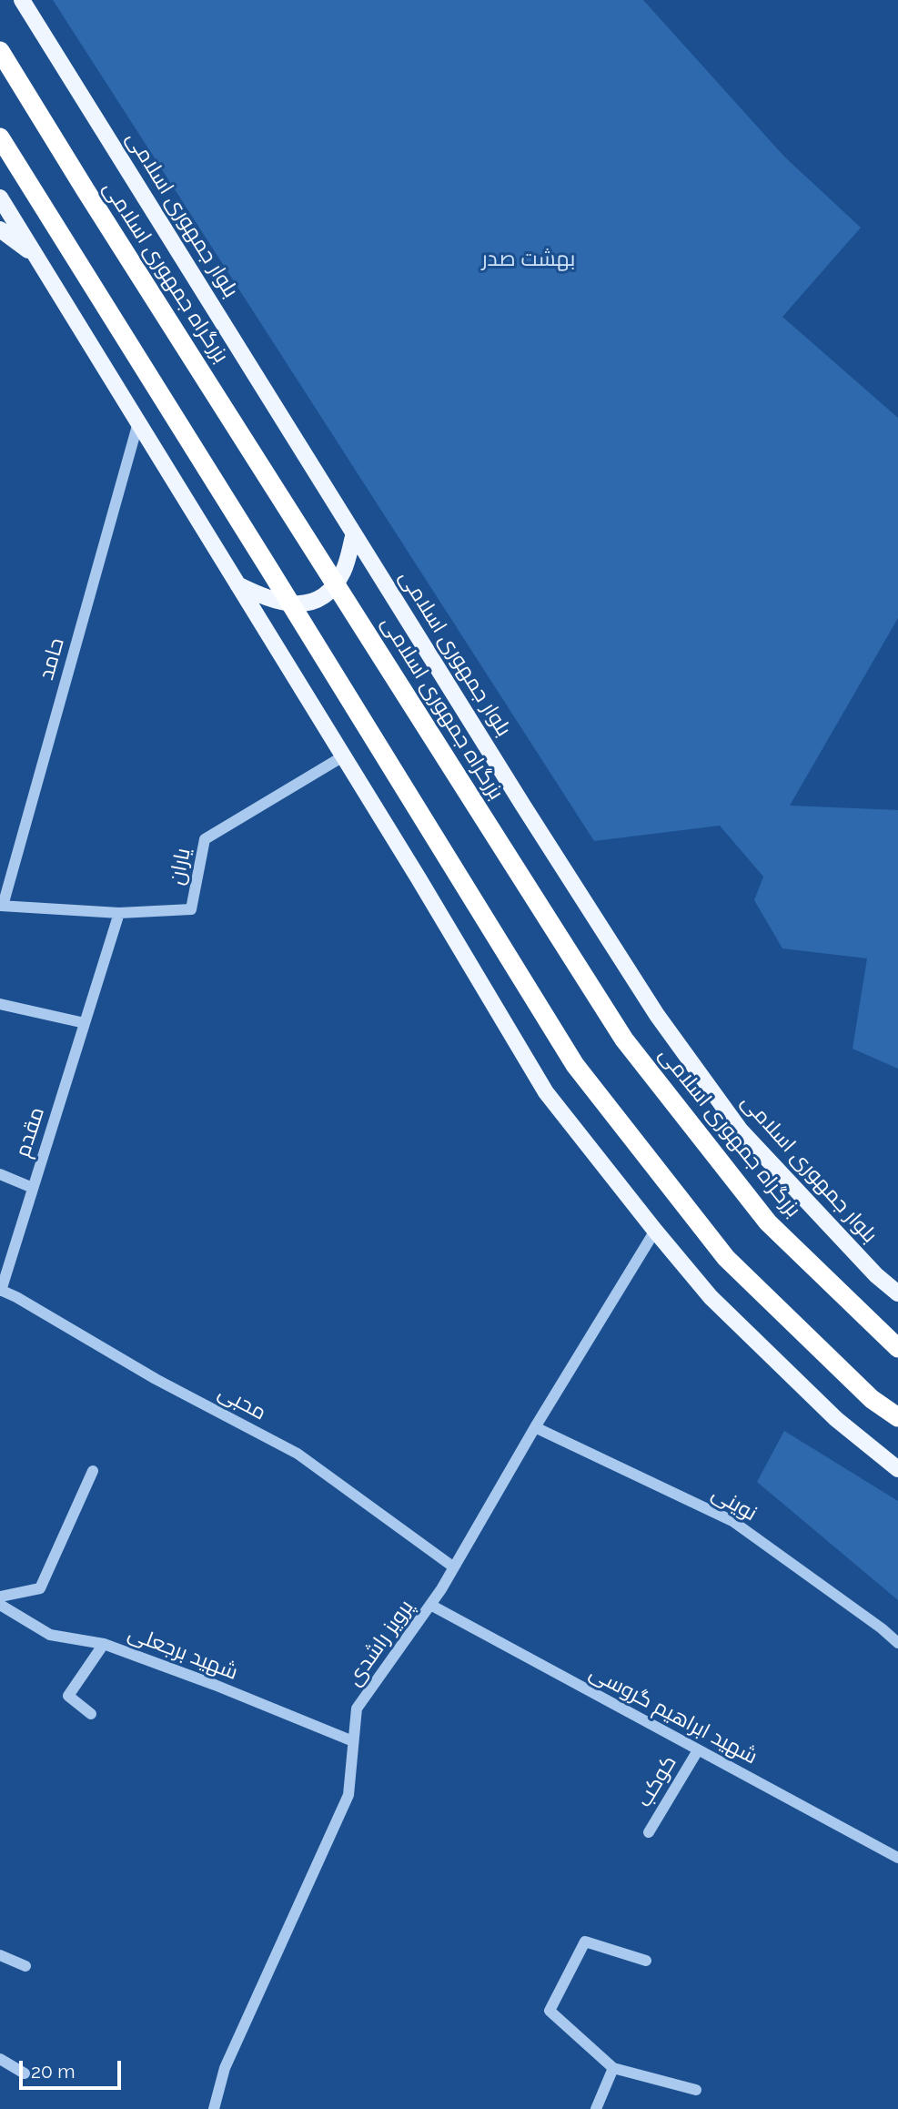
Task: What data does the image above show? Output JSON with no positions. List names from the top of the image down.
{
  "streets": {
    "highway": ["بزرگراه جمهوری اسلامی"],
    "main road": ["بلوار جمهوری اسلامی"],
    "street": [
      "حامد",
      "یاران",
      "مقدم",
      "محبی",
      "نوینی",
      "پرویز راشدی",
      "شهید برجعلی",
      "شهید ابراهیم گروسی",
      "کوکب"
    ]
  },
  "crossings": [
    ["حامد", "یاران"],
    ["یاران", "مقدم"],
    ["مقدم", "محبی"],
    ["محبی", "پرویز راشدی"],
    ["نوینی", "پرویز راشدی"],
    ["پرویز راشدی", "شهید برجعلی"],
    ["پرویز راشدی", "شهید ابراهیم گروسی"],
    ["شهید ابراهیم گروسی", "کوکب"]
  ],
  "parks": ["بهشت صدر"],
  "scale_bar": "20 m"
}
